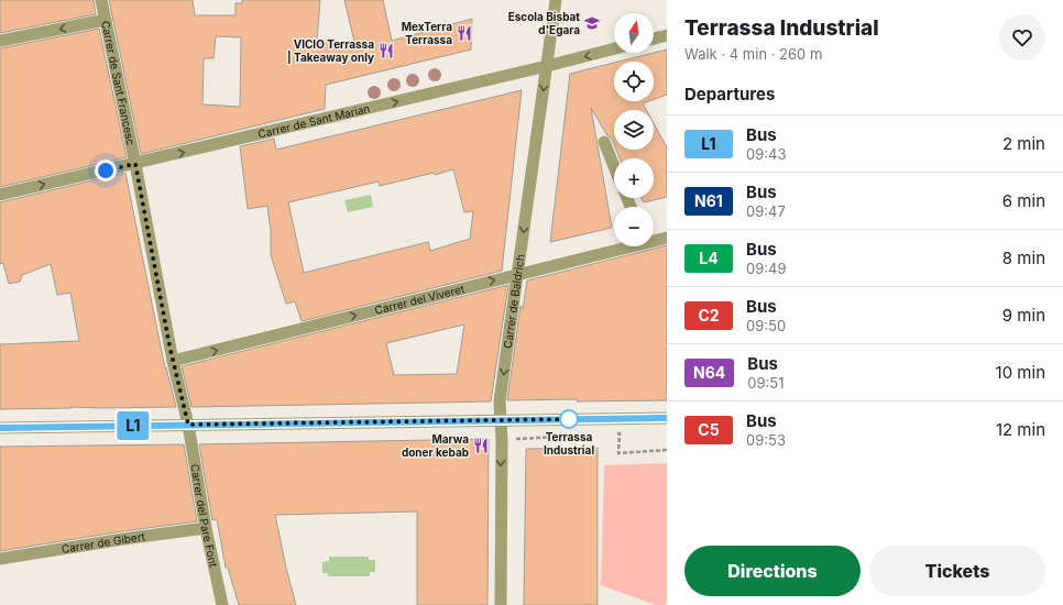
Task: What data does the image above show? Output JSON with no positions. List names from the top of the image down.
{
  "streets": {
    "street": [
      "Carrer de Sant Francesc",
      "Carrer de Sant Marian",
      "Carrer del Viveret",
      "Carrer de Baldrich",
      "Carrer del Pare Font",
      "Carrer de Gibert"
    ]
  },
  "crossings": [
    ["Carrer de Sant Francesc", "Carrer de Sant Marian"],
    ["Carrer de Sant Francesc", "Carrer del Viveret"],
    ["Carrer de Sant Francesc", "Carrer del Pare Font"],
    ["Carrer de Sant Marian", "Carrer de Baldrich"],
    ["Carrer del Viveret", "Carrer de Baldrich"],
    ["Carrer del Pare Font", "Carrer de Gibert"]
  ],
  "one_way": ["Carrer de Baldrich"],
  "places": {
    "school or university": ["Escola Bisbat d'Egara"],
    "restaurant": ["MexTerra Terrassa", "VICIO Terrassa | Takeaway only", "Marwa doner kebab"],
    "other": ["Terrassa Industrial"]
  },
  "lines": ["bus line L1"],
  "north": "top",
  "page": {
    "on_map": "L1",
    "heading": [
      ["Terrassa Industrial", "Walk · 4 min · 260 m"],
      "Departures"
    ],
    "map_buttons": ["+", "−"],
    "list": [
      {
        "mark": "L1",
        "name": "Bus",
        "note": "09:43",
        "value": "2 min"
      },
      {
        "mark": "N61",
        "name": "Bus",
        "note": "09:47",
        "value": "6 min"
      },
      {
        "mark": "L4",
        "name": "Bus",
        "note": "09:49",
        "value": "8 min"
      },
      {
        "mark": "C2",
        "name": "Bus",
        "note": "09:50",
        "value": "9 min"
      },
      {
        "mark": "N64",
        "name": "Bus",
        "note": "09:51",
        "value": "10 min"
      },
      {
        "mark": "C5",
        "name": "Bus",
        "note": "09:53",
        "value": "12 min"
      }
    ],
    "buttons": ["Directions", "Tickets"]
  }
}
